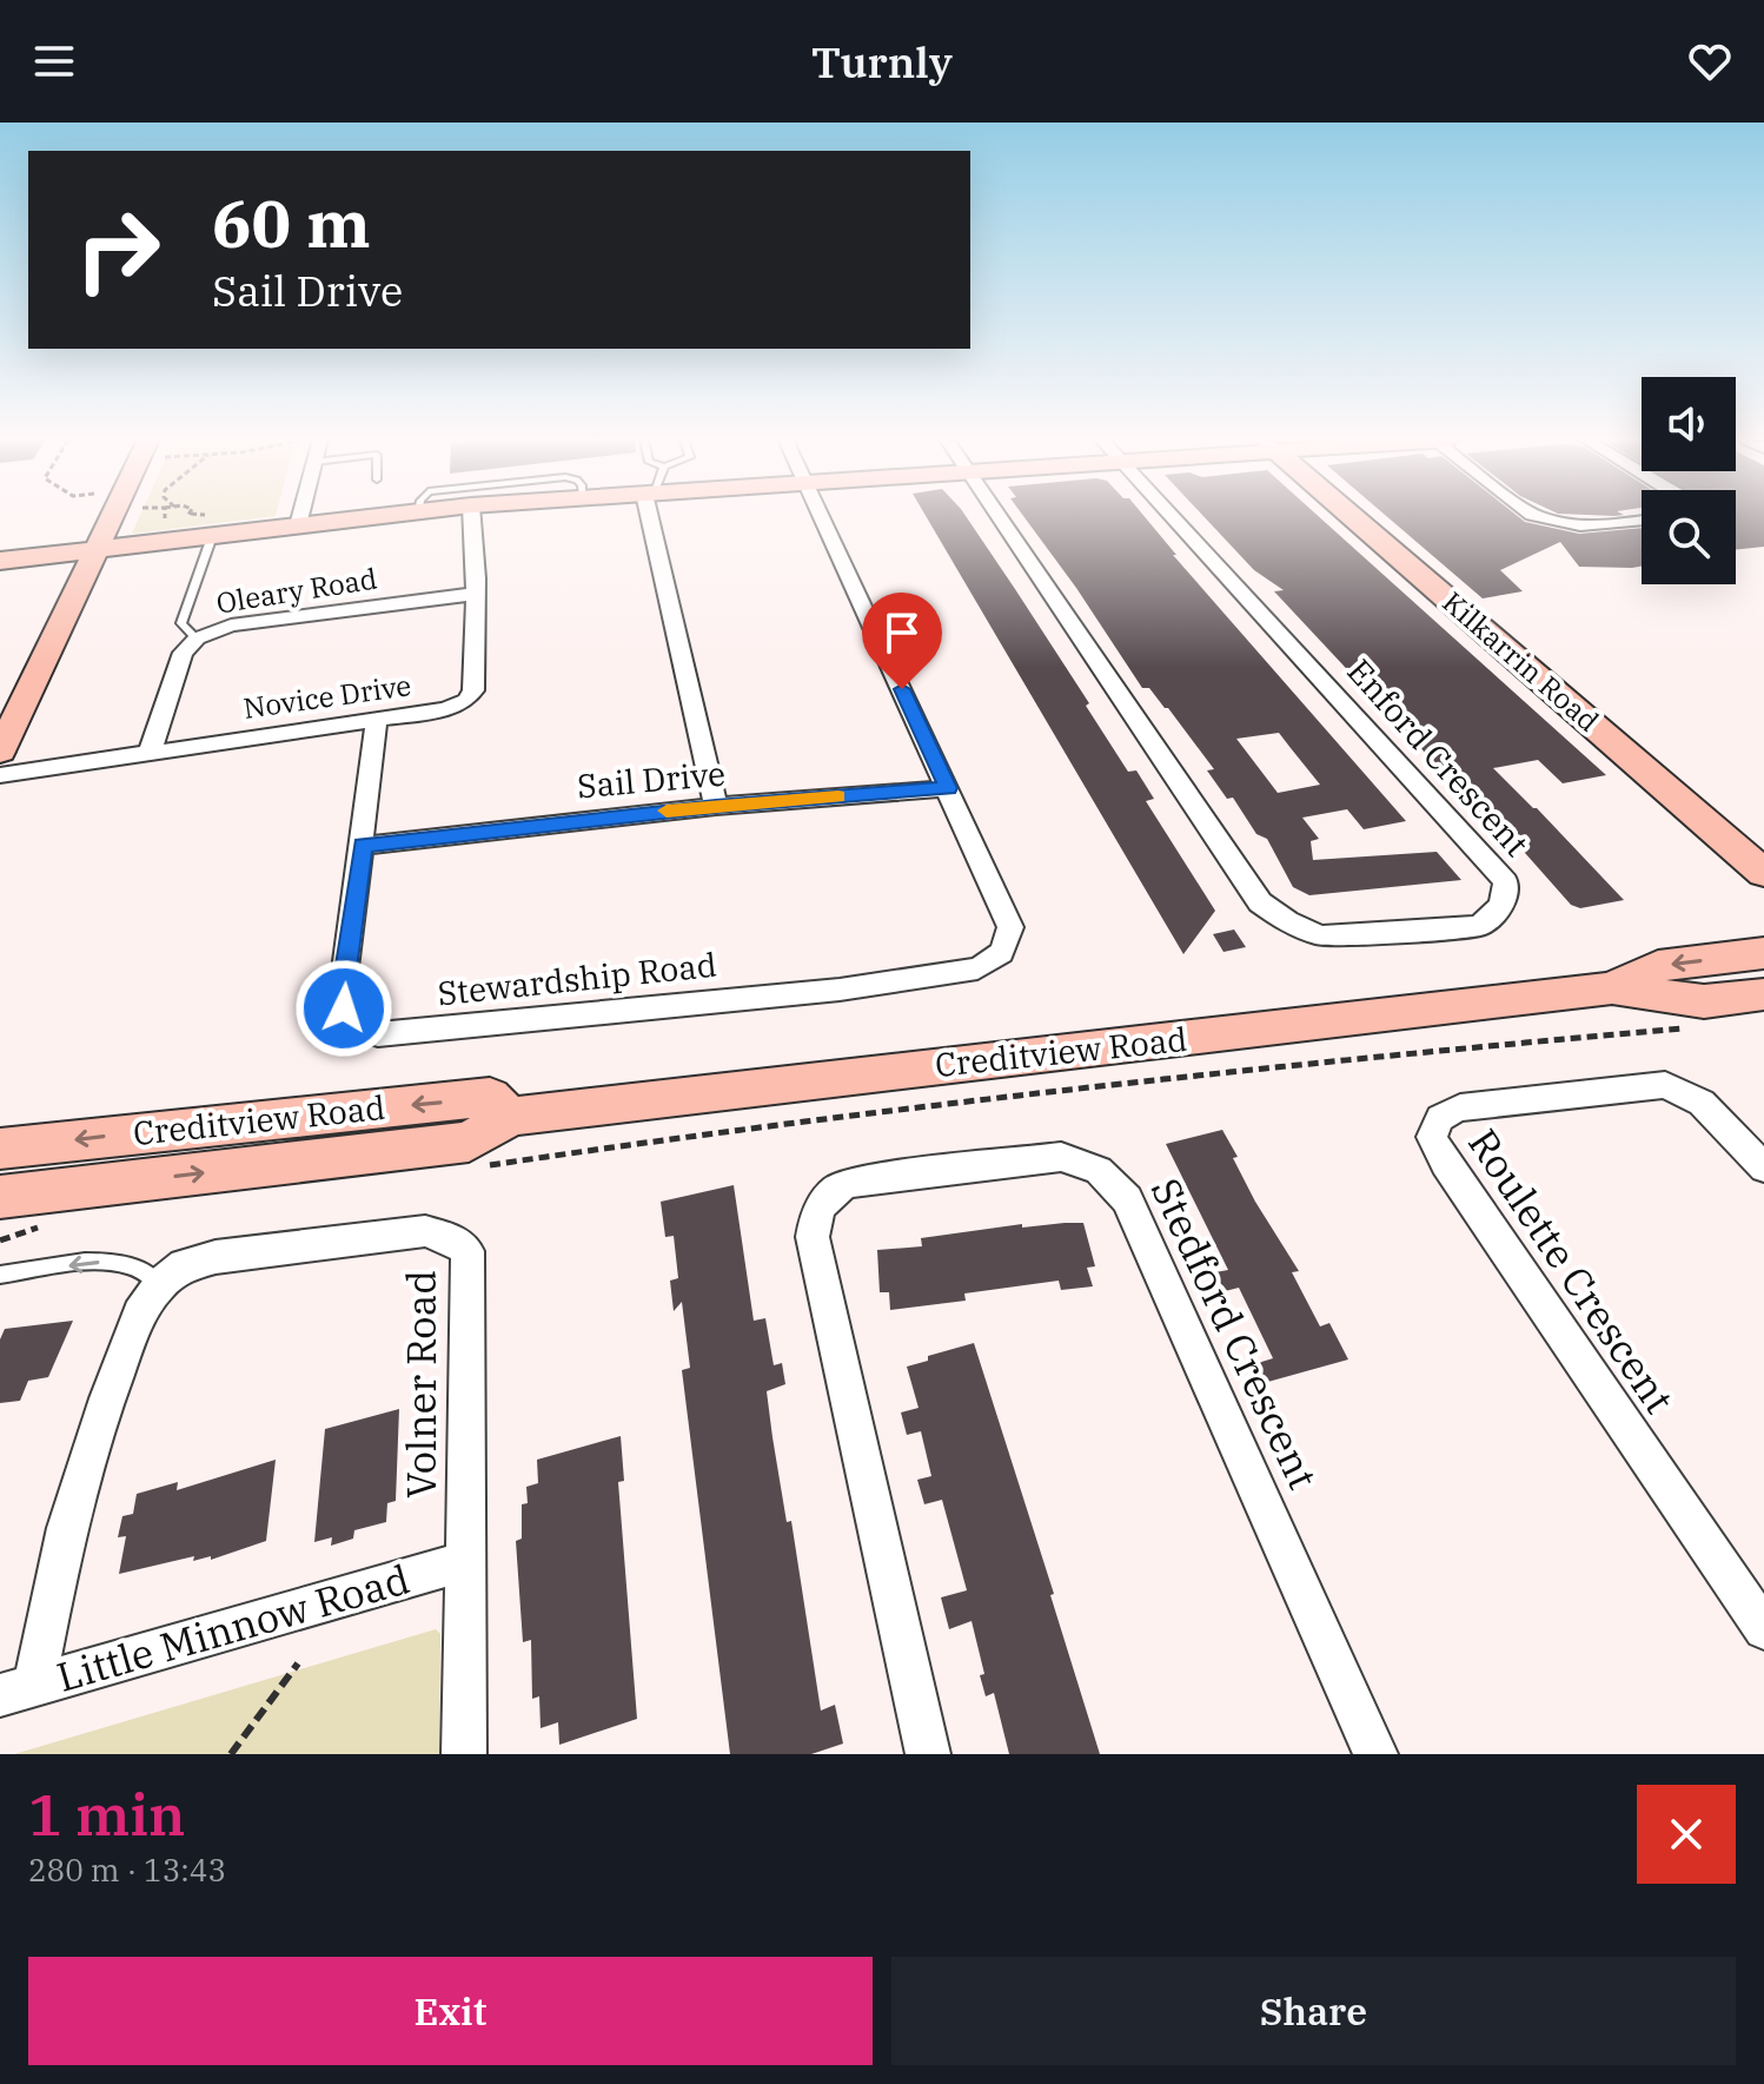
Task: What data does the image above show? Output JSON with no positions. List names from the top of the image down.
{
  "streets": {
    "street": [
      "Oleary Road",
      "Kilkarrin Road",
      "Novice Drive",
      "Enford Crescent",
      "Sail Drive",
      "Stewardship Road",
      "Creditview Road",
      "Roulette Crescent",
      "Stedford Crescent",
      "Volner Road",
      "Little Minnow Road"
    ]
  },
  "crossings": [
    ["Oleary Road", "Novice Drive"],
    ["Novice Drive", "Stewardship Road"],
    ["Sail Drive", "Stewardship Road"],
    ["Volner Road", "Little Minnow Road"]
  ],
  "page": {
    "header": "Turnly",
    "turn": ["60 m", "Sail Drive"],
    "heading": ["1 min", "280 m · 13:43"],
    "buttons": ["Exit", "Share"]
  }
}
